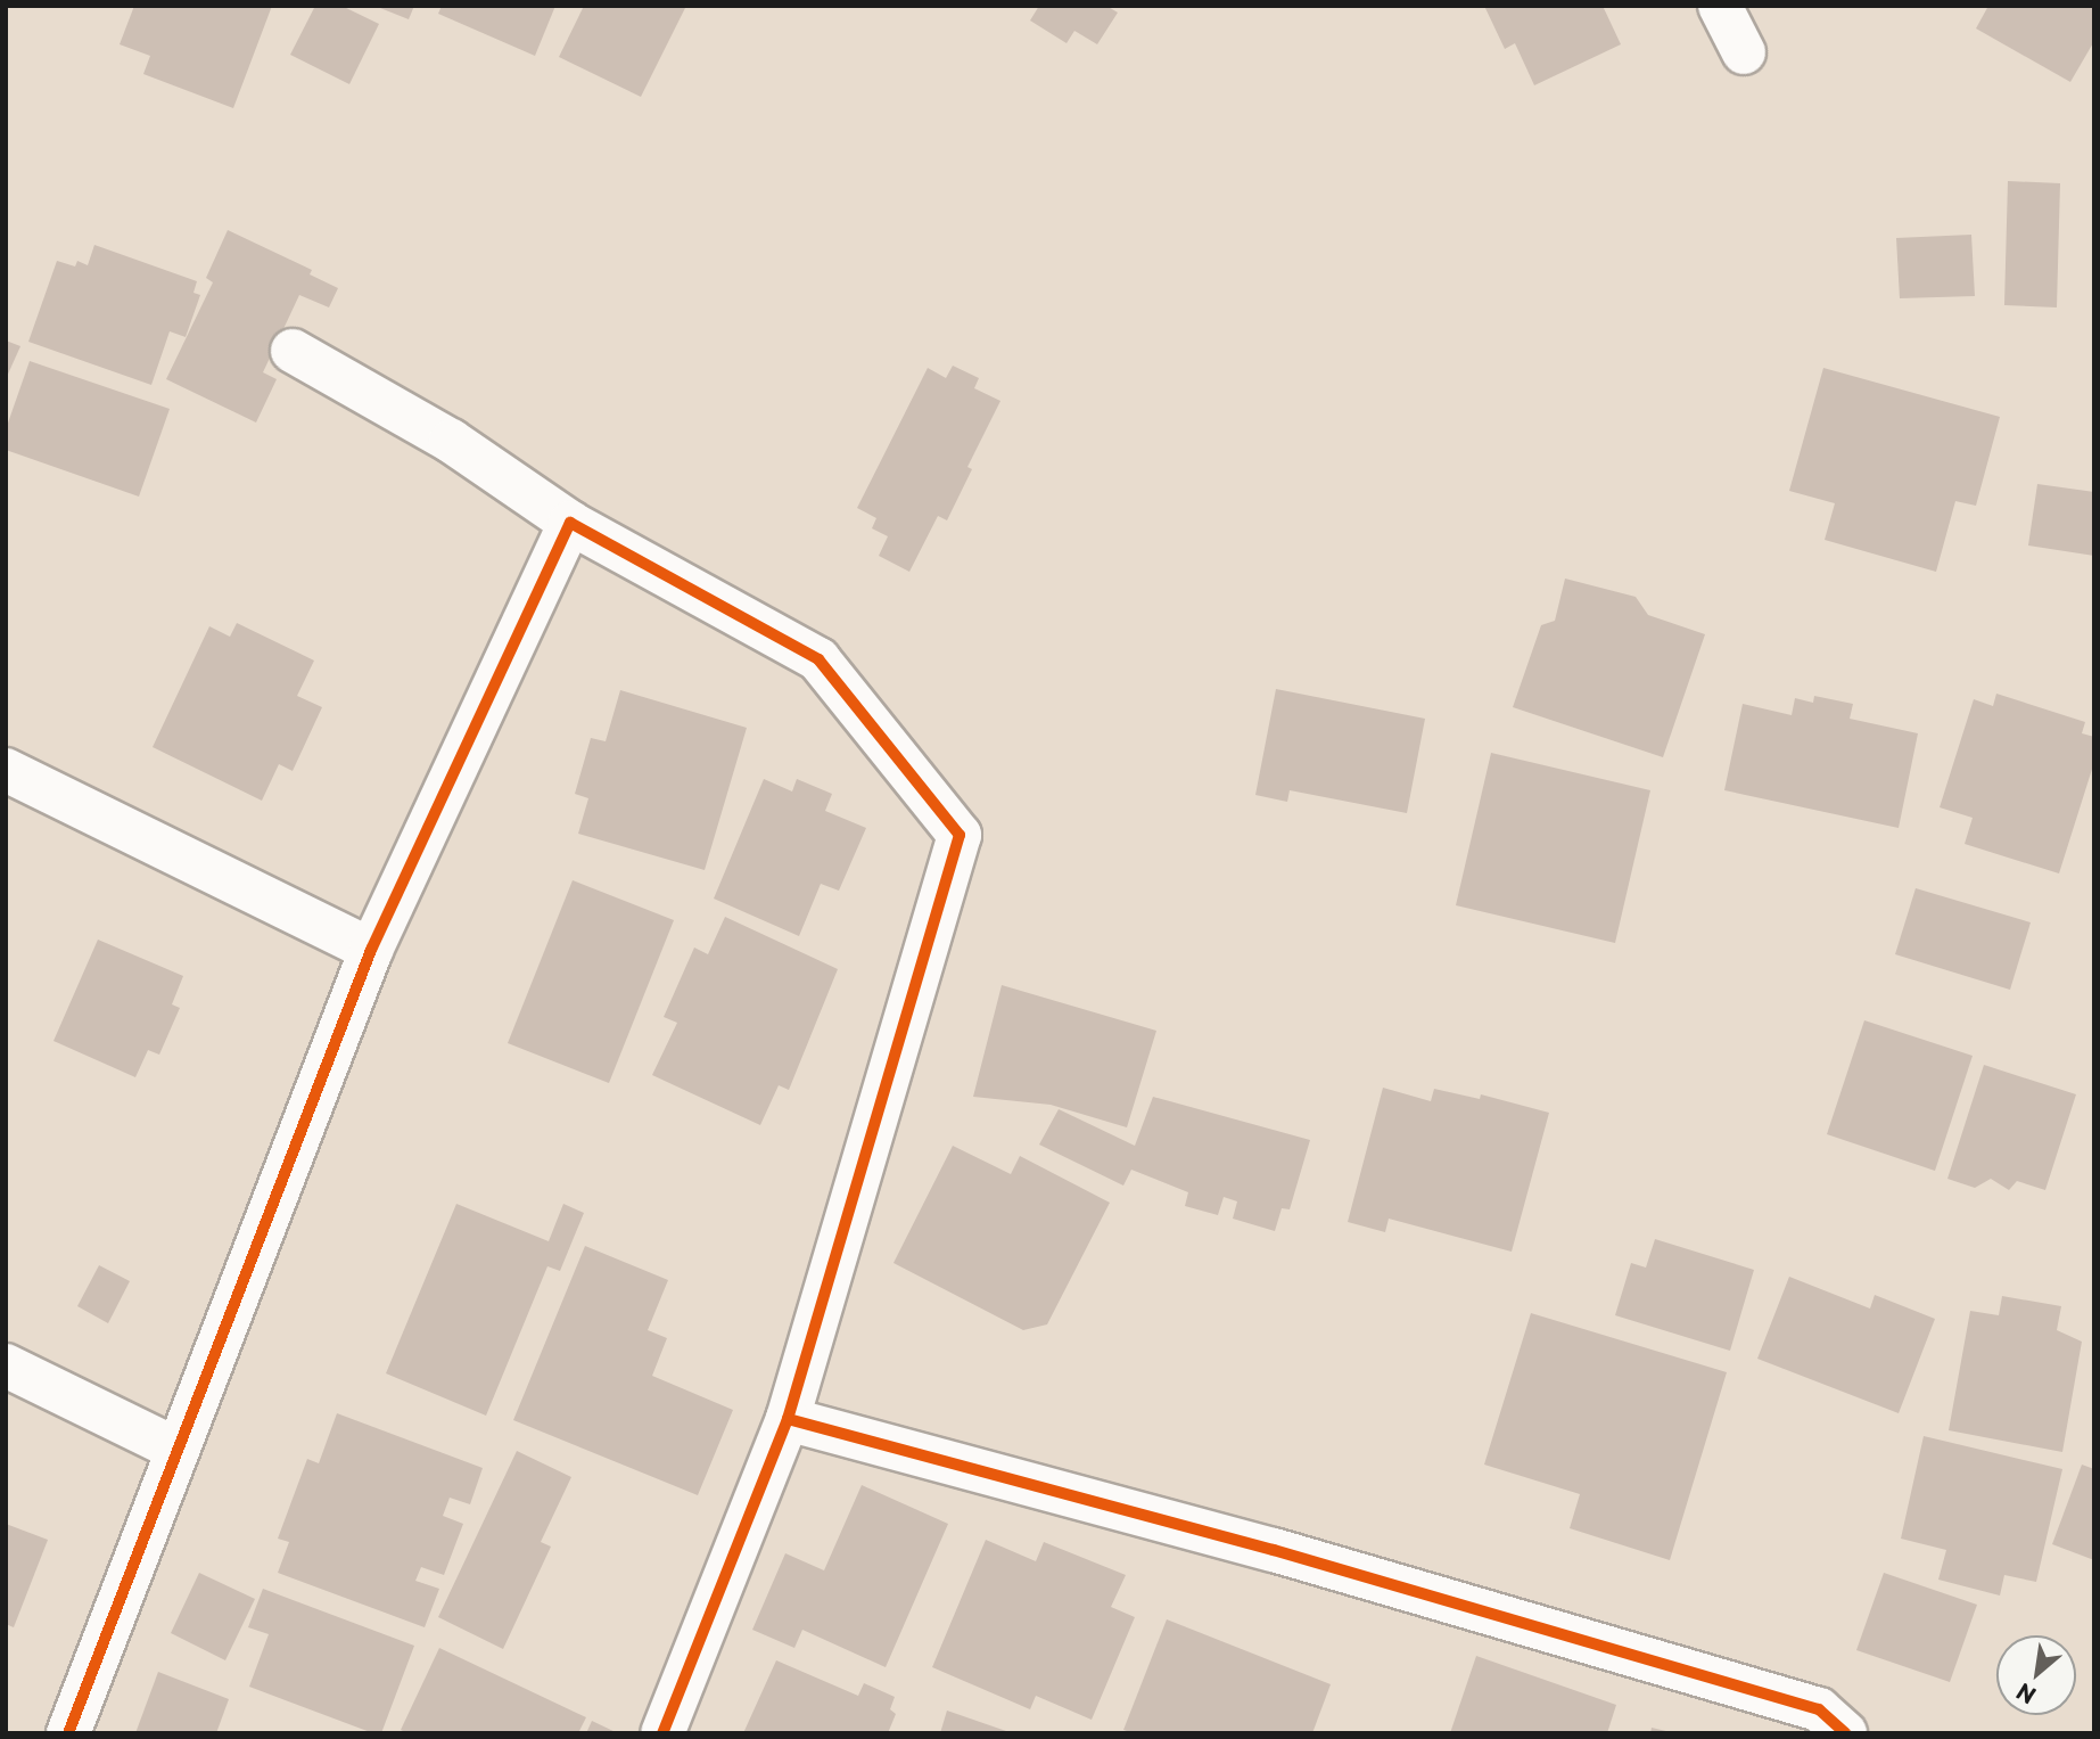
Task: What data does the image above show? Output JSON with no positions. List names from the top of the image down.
{
  "north": "bottom left"
}
